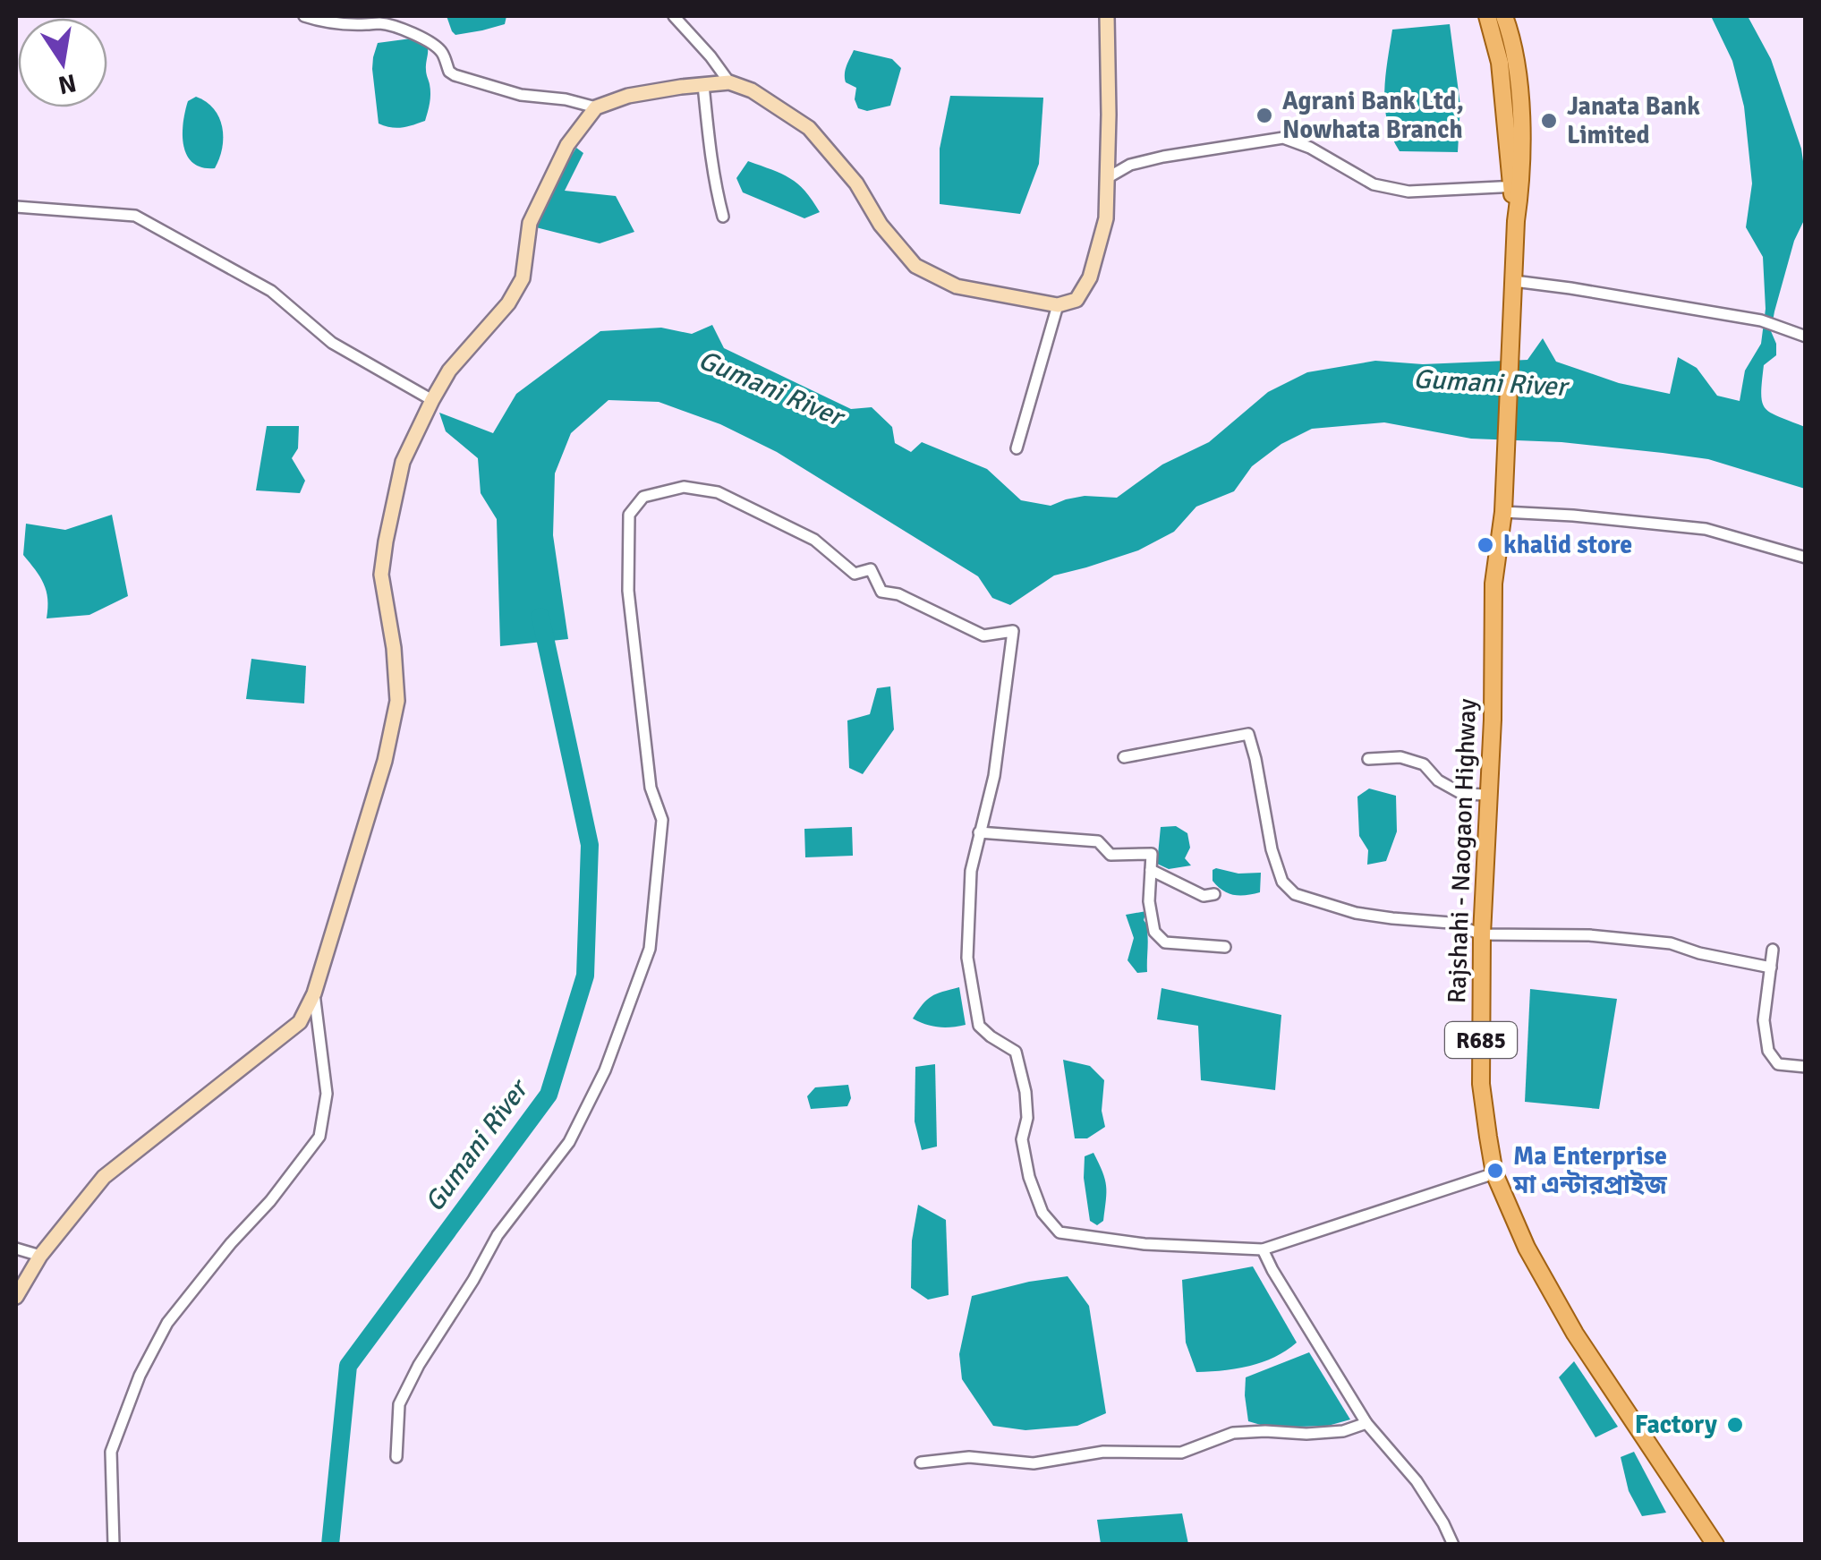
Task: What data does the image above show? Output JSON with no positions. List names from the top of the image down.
{
  "streets": {
    "main road": ["Rajshahi - Naogaon Highway", "R685"]
  },
  "crossings": [
    ["Rajshahi - Naogaon Highway", "R685"]
  ],
  "water": ["Gumani River"],
  "places": [
    "Agrani Bank Ltd, Nowhata Branch",
    "Janata Bank Limited",
    "khalid store",
    "Ma Enterprise মা এন্টারপ্রাইজ",
    "Factory"
  ],
  "north": "bottom"
}
